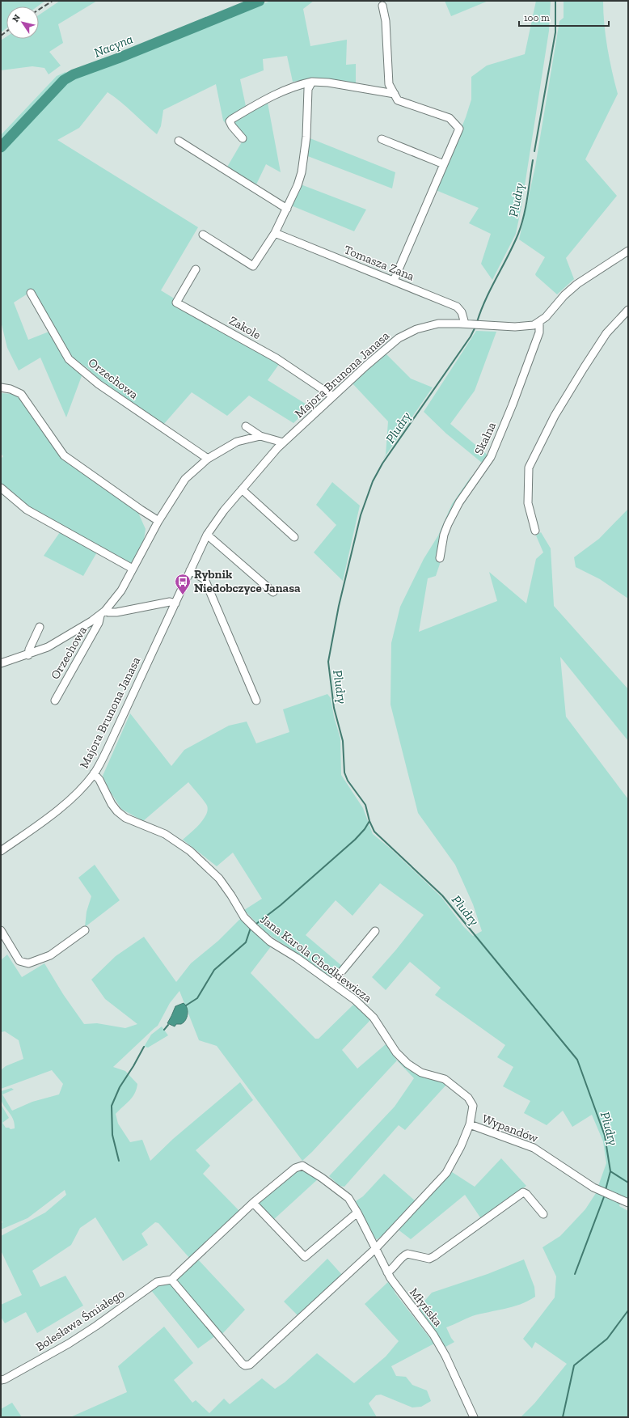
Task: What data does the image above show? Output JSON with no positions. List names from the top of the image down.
{
  "streets": {
    "street": [
      "Tomasza Zana",
      "Zakole",
      "Majora Brunona Janasa",
      "Orzechowa",
      "Skalna",
      "Jana Karola Chodkiewicza",
      "Wypandów",
      "Młyńska",
      "Bolesława Śmiałego"
    ]
  },
  "crossings": [
    ["Tomasza Zana", "Majora Brunona Janasa"],
    ["Zakole", "Majora Brunona Janasa"],
    ["Majora Brunona Janasa", "Orzechowa"],
    ["Majora Brunona Janasa", "Skalna"],
    ["Majora Brunona Janasa", "Jana Karola Chodkiewicza"],
    ["Jana Karola Chodkiewicza", "Wypandów"],
    ["Wypandów", "Młyńska"],
    ["Wypandów", "Bolesława Śmiałego"],
    ["Młyńska", "Bolesława Śmiałego"]
  ],
  "water": ["Nacyna", "Pludry"],
  "places": {
    "bus stop": ["Rybnik Niedobczyce Janasa"]
  },
  "scale_bar": "100 m",
  "north": "top left"
}
